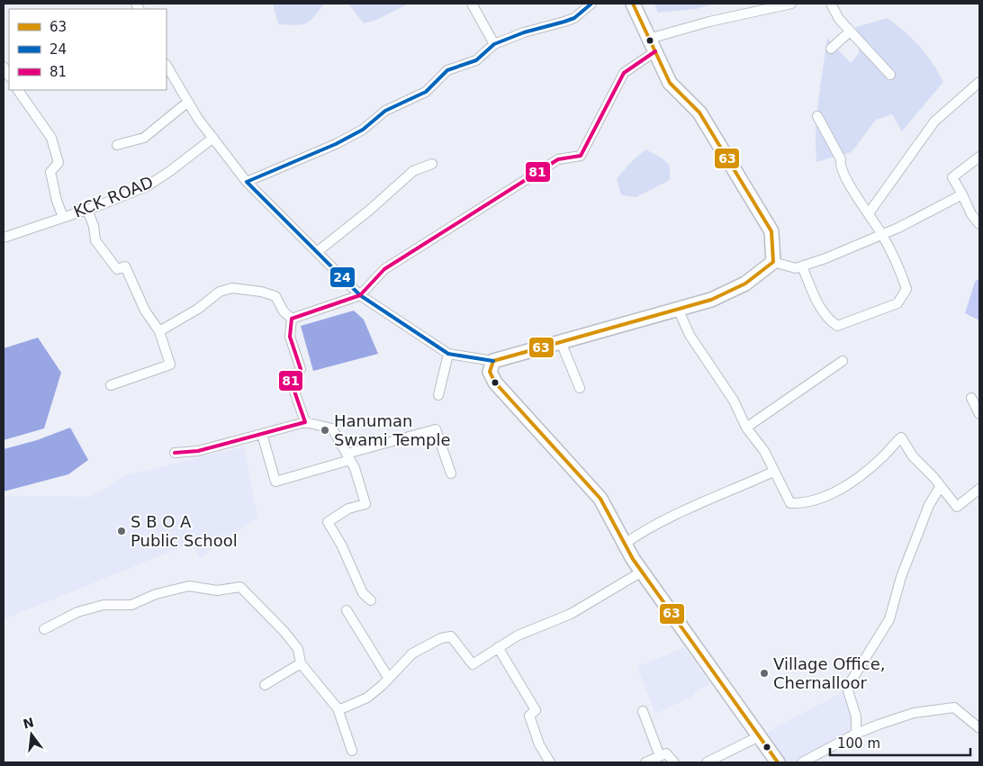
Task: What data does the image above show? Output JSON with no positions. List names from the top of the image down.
{
  "streets": {
    "street": ["KCK ROAD"]
  },
  "places": ["Hanuman Swami Temple", "S B O A Public School", "Village Office, Chernalloor"],
  "lines": ["transit line 63", "transit line 24", "transit line 81"],
  "legend": ["63", "24", "81"],
  "scale_bar": "100 m",
  "north": "top"
}
